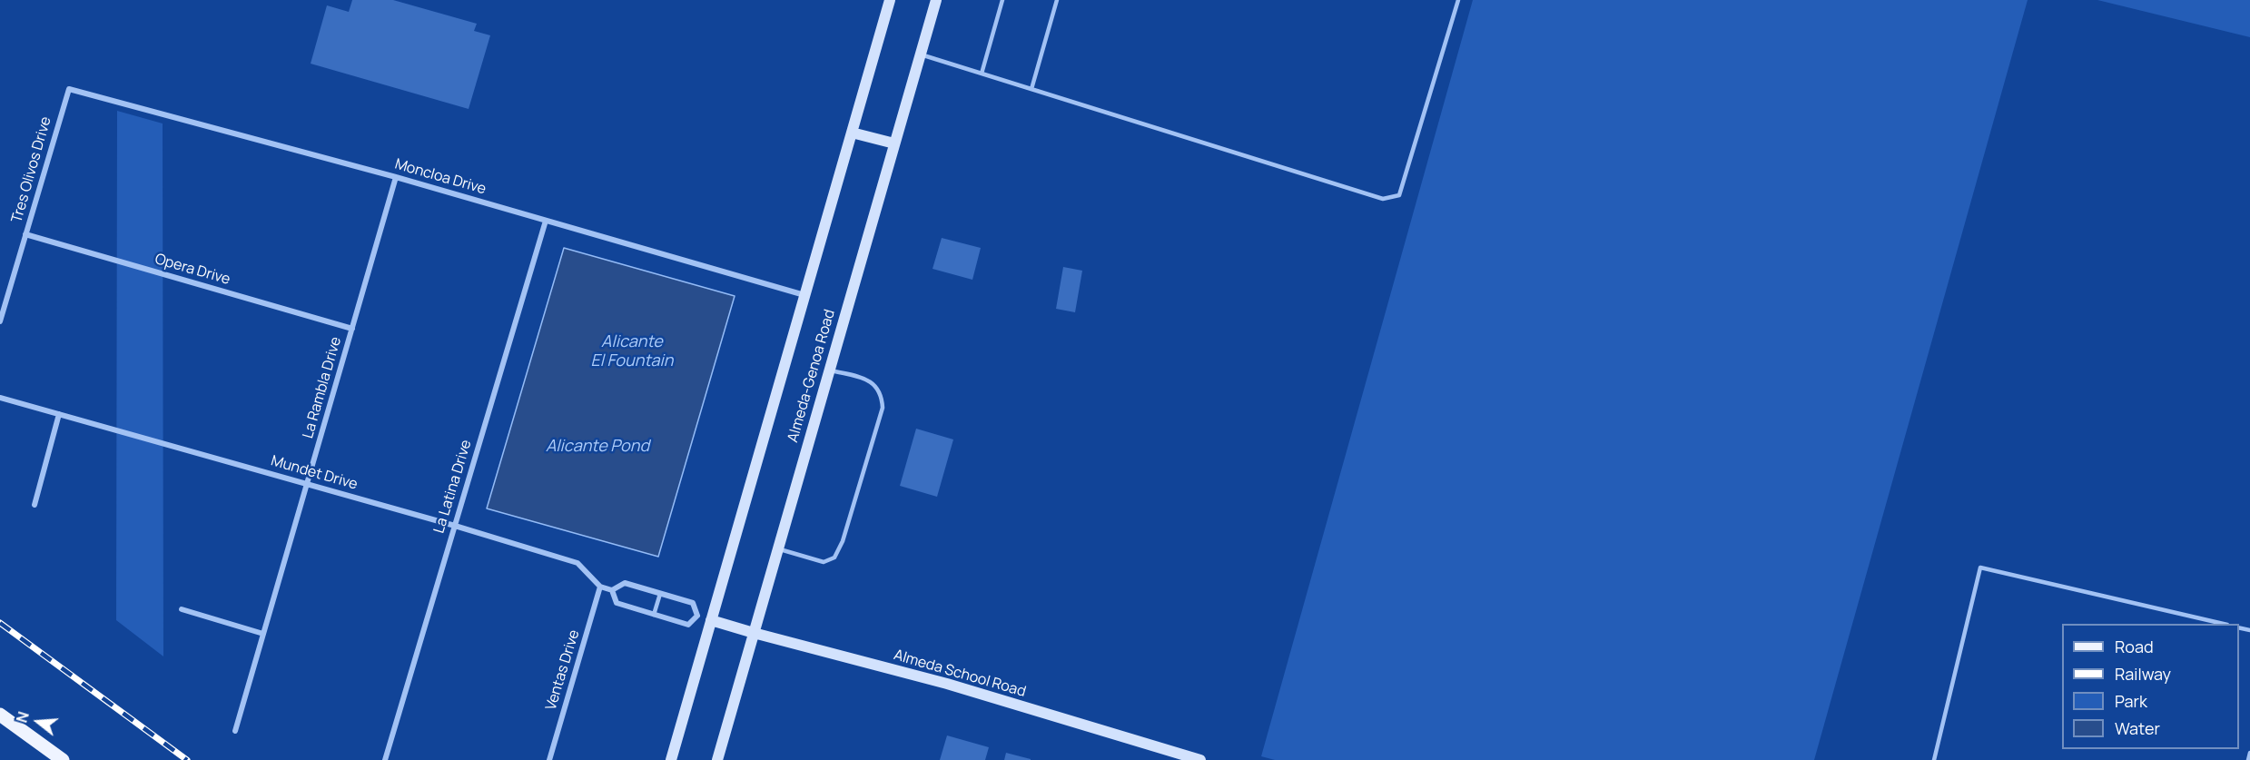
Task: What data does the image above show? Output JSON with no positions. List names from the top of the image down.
{
  "streets": {
    "main road": ["Almeda-Genoa Road", "Almeda School Road"],
    "street": [
      "Tres Olivos Drive",
      "Moncloa Drive",
      "Opera Drive",
      "La Rambla Drive",
      "Mundet Drive",
      "La Latina Drive",
      "Ventas Drive"
    ]
  },
  "crossings": [
    ["Tres Olivos Drive", "Moncloa Drive"],
    ["Tres Olivos Drive", "Opera Drive"],
    ["Moncloa Drive", "Almeda-Genoa Road"],
    ["Moncloa Drive", "La Rambla Drive"],
    ["Moncloa Drive", "La Latina Drive"],
    ["Opera Drive", "La Rambla Drive"],
    ["Almeda-Genoa Road", "Mundet Drive"],
    ["Almeda-Genoa Road", "Almeda School Road"],
    ["La Rambla Drive", "Mundet Drive"],
    ["Mundet Drive", "La Latina Drive"],
    ["Mundet Drive", "Ventas Drive"],
    ["Mundet Drive", "Almeda School Road"]
  ],
  "water": ["Alicante El Fountain", "Alicante Pond"],
  "legend": [
    "Road",
    "Railway",
    "Park",
    "Water"
  ],
  "north": "left"
}
